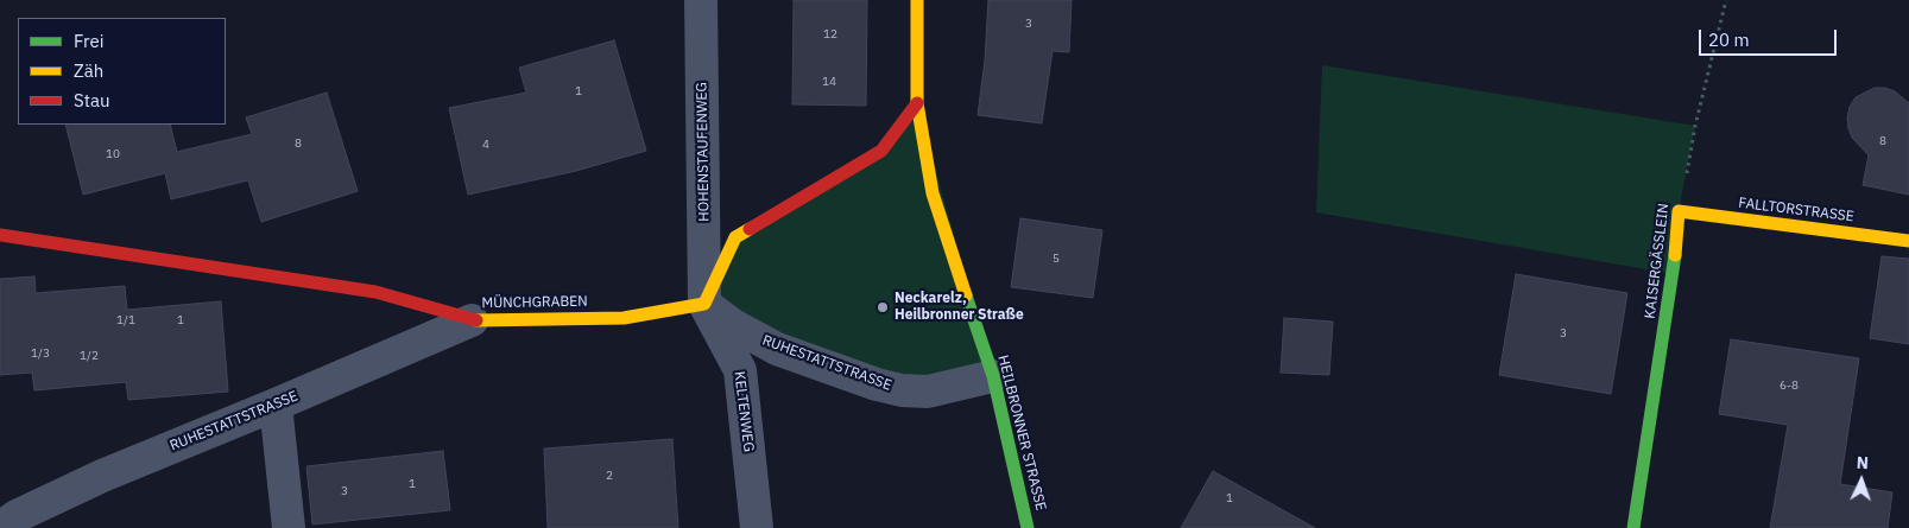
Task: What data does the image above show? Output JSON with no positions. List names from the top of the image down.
{
  "streets": {
    "street": [
      "HOHENSTAUFENWEG",
      "FALLTORSTRASSE",
      "KAISERGÄSSLEIN",
      "MÜNCHGRABEN",
      "RUHESTATTSTRASSE",
      "KELTENWEG",
      "HEILBRONNER STRASSE"
    ]
  },
  "crossings": [
    ["HOHENSTAUFENWEG", "MÜNCHGRABEN"],
    ["HOHENSTAUFENWEG", "RUHESTATTSTRASSE"],
    ["HOHENSTAUFENWEG", "KELTENWEG"],
    ["FALLTORSTRASSE", "KAISERGÄSSLEIN"],
    ["MÜNCHGRABEN", "RUHESTATTSTRASSE"],
    ["MÜNCHGRABEN", "KELTENWEG"],
    ["RUHESTATTSTRASSE", "KELTENWEG"],
    ["RUHESTATTSTRASSE", "HEILBRONNER STRASSE"]
  ],
  "places": ["Neckarelz, Heilbronner Straße"],
  "house_numbers": [
    "3",
    "12",
    "14",
    "1",
    "8",
    "8",
    "4",
    "10",
    "5",
    "1/1",
    "1",
    "3",
    "1/3",
    "1/2",
    "6-8",
    "2",
    "1",
    "3",
    "1"
  ],
  "legend": ["Frei", "Zäh", "Stau"],
  "scale_bar": "20 m",
  "north": "top"
}
